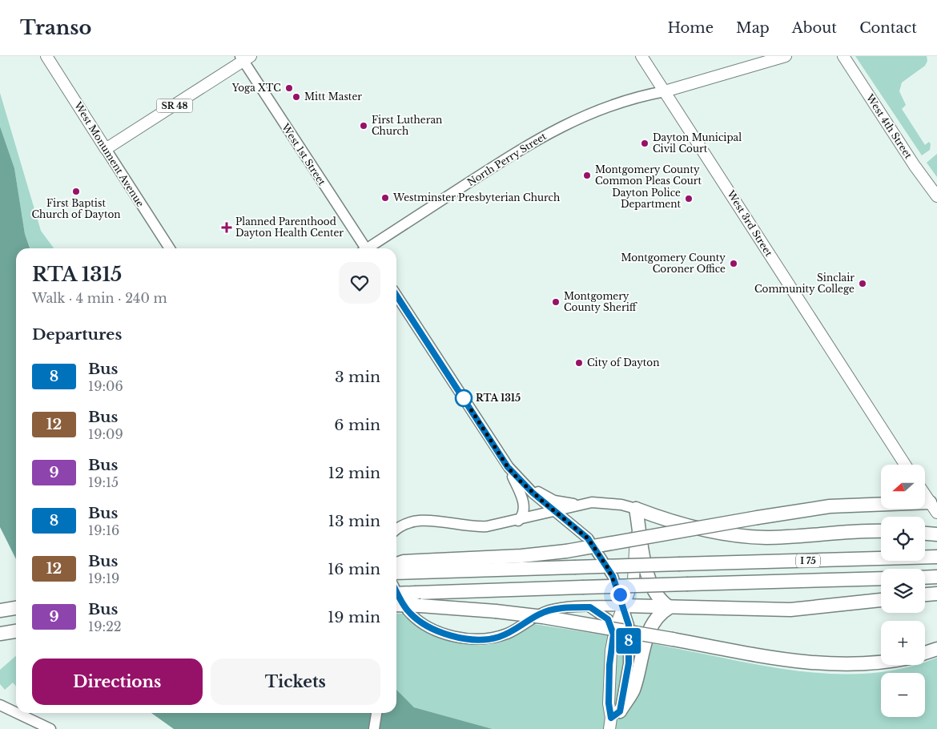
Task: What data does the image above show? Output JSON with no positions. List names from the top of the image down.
{
  "streets": {
    "highway": ["I 75"],
    "main road": [
      "SR 48",
      "West 4th Street",
      "West Monument Avenue",
      "West 1st Street",
      "North Perry Street",
      "West 3rd Street"
    ]
  },
  "crossings": [
    ["SR 48", "West Monument Avenue"],
    ["SR 48", "West 1st Street"],
    ["North Perry Street", "West 3rd Street"]
  ],
  "places": {
    "other": [
      "Yoga XTC",
      "Mitt Master",
      "First Lutheran Church",
      "Dayton Municipal Civil Court",
      "Montgomery County Common Pleas Court",
      "First Baptist Church of Dayton",
      "Westminster Presbyterian Church",
      "Dayton Police Department",
      "Montgomery County Coroner Office",
      "Sinclair Community College",
      "Montgomery County Sheriff",
      "City of Dayton",
      "RTA 1315"
    ],
    "health": ["Planned Parenthood Dayton Health Center"]
  },
  "lines": ["bus line 8"],
  "north": "left",
  "page": {
    "header": "Transo",
    "nav": [
      "Home",
      "Map",
      "About",
      "Contact"
    ],
    "on_map": "8",
    "heading": [
      ["RTA 1315", "Walk · 4 min · 240 m"],
      "Departures"
    ],
    "list": [
      {
        "mark": "8",
        "name": "Bus",
        "note": "19:06",
        "value": "3 min"
      },
      {
        "mark": "12",
        "name": "Bus",
        "note": "19:09",
        "value": "6 min"
      },
      {
        "mark": "9",
        "name": "Bus",
        "note": "19:15",
        "value": "12 min"
      },
      {
        "mark": "8",
        "name": "Bus",
        "note": "19:16",
        "value": "13 min"
      },
      {
        "mark": "12",
        "name": "Bus",
        "note": "19:19",
        "value": "16 min"
      },
      {
        "mark": "9",
        "name": "Bus",
        "note": "19:22",
        "value": "19 min"
      }
    ],
    "map_buttons": ["+", "−"],
    "buttons": ["Directions", "Tickets"]
  }
}
